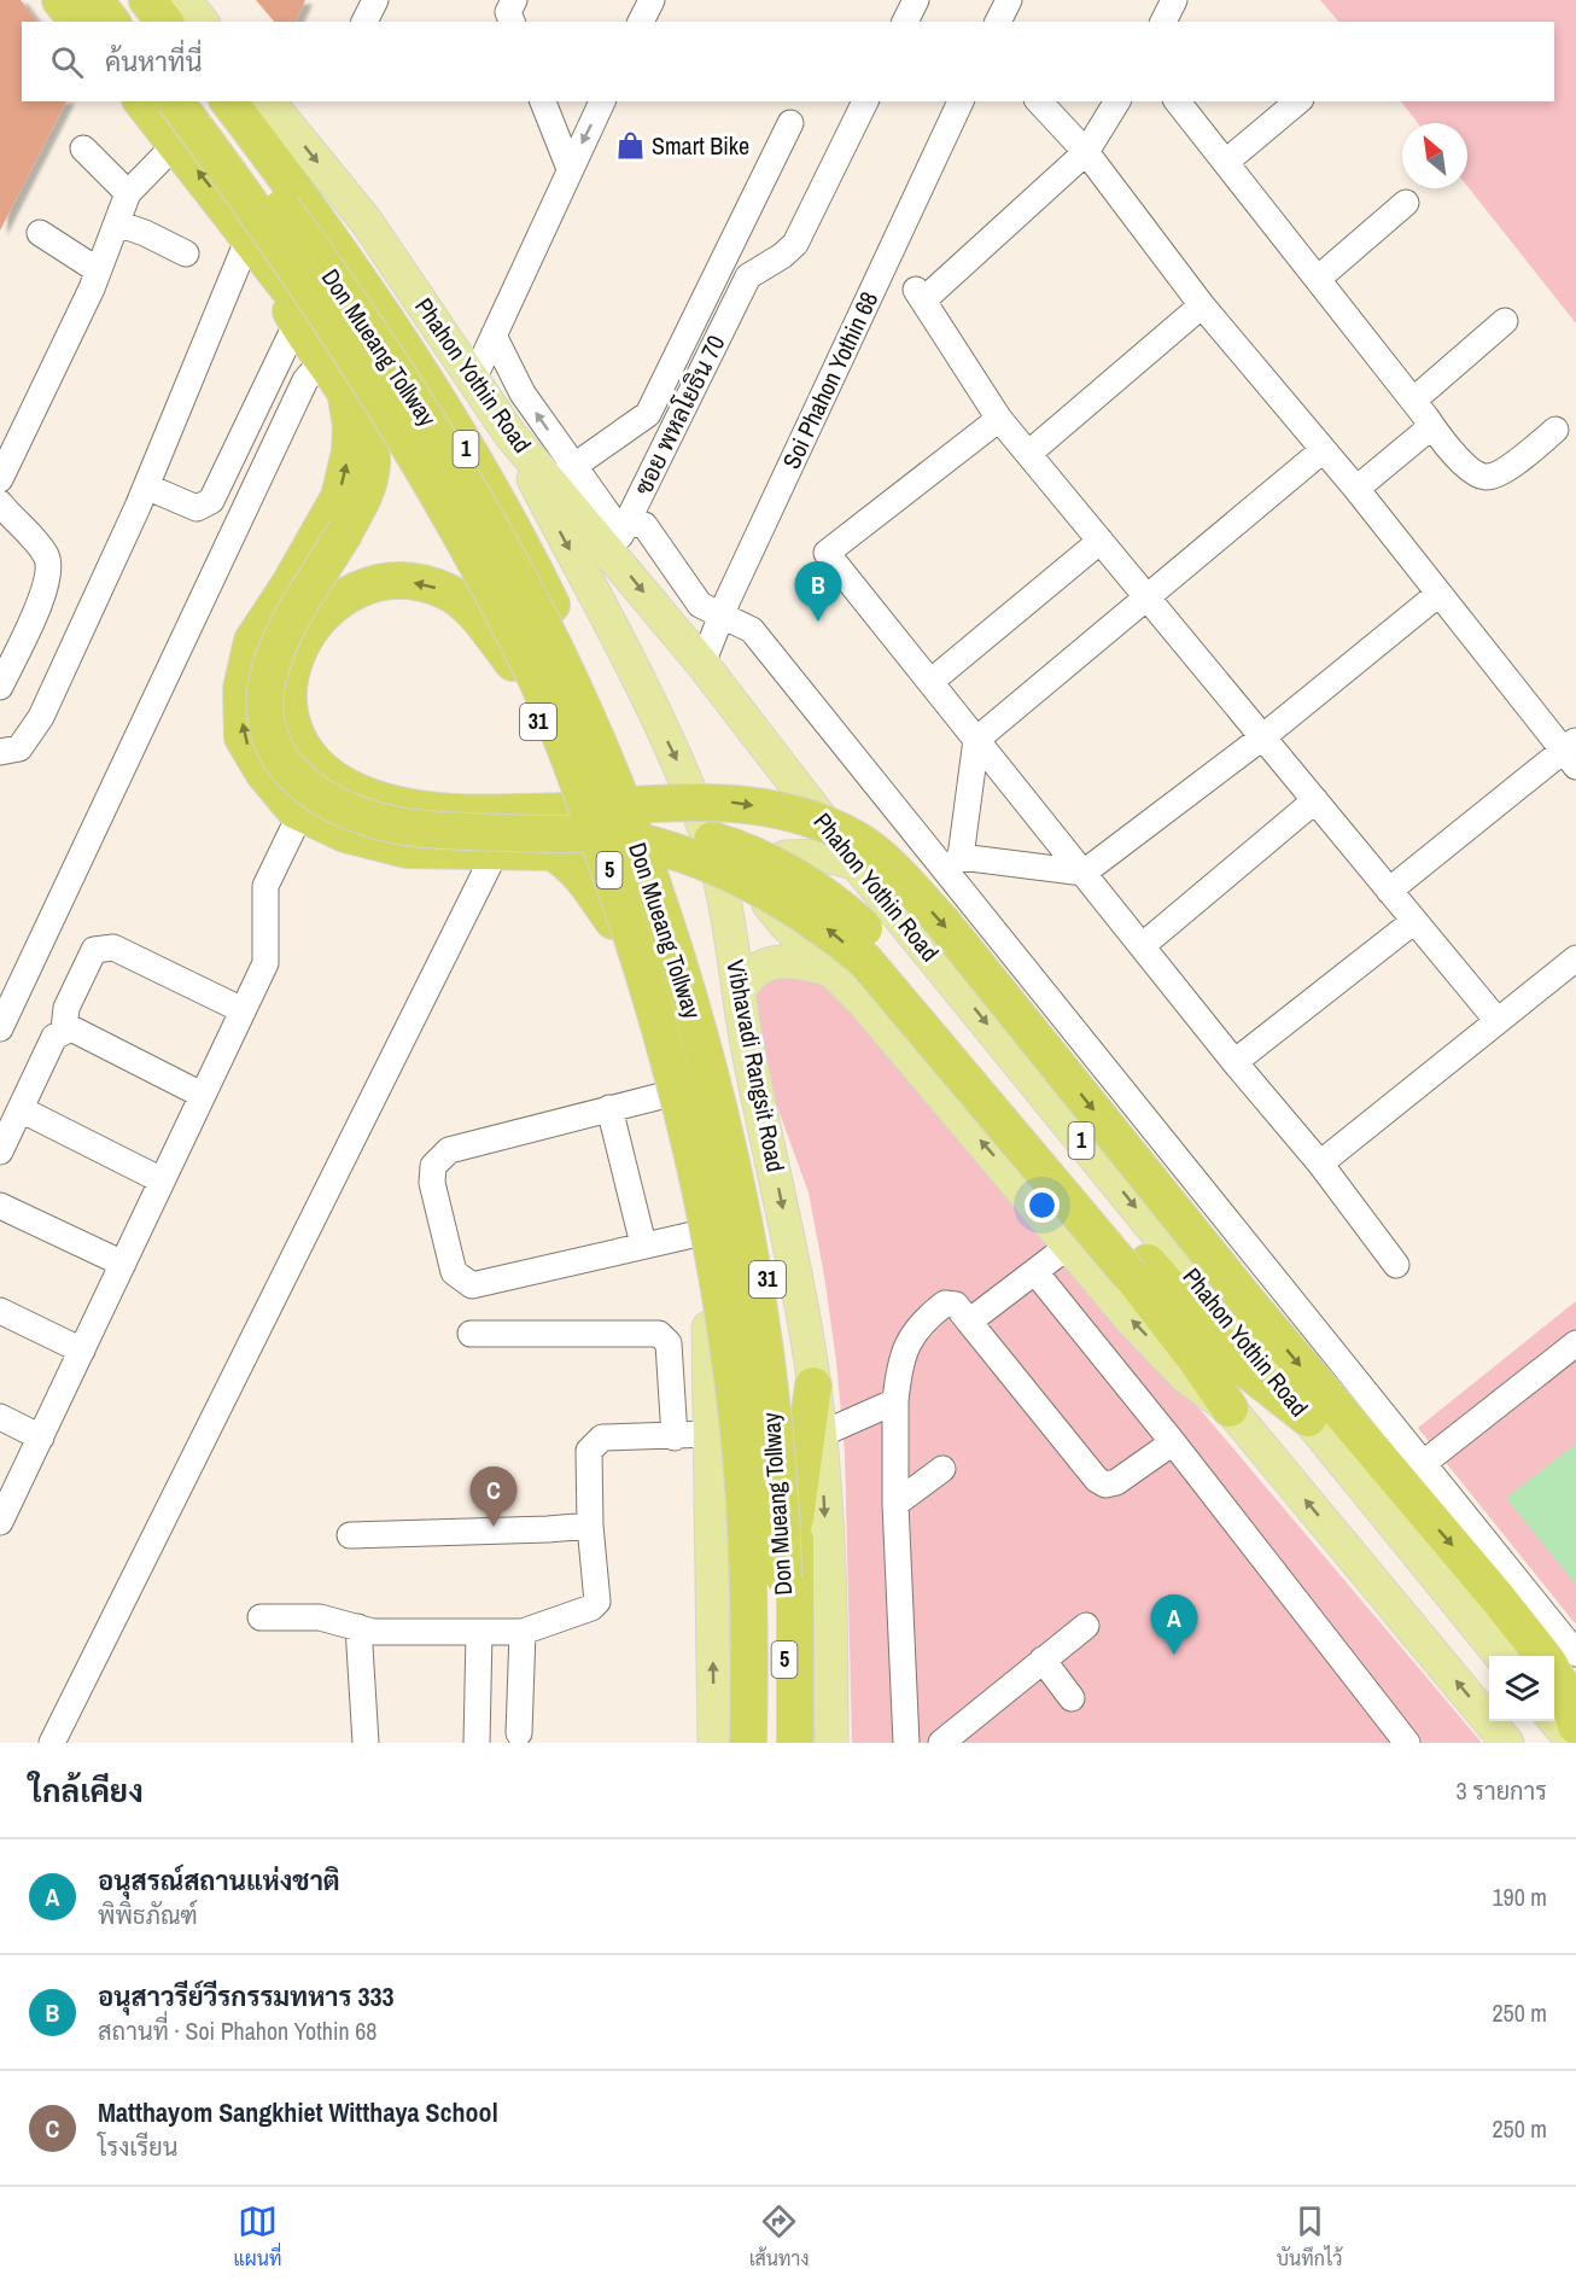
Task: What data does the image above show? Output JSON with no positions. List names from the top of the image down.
{
  "streets": {
    "highway": [
      "Don Mueang Tollway",
      "Phahon Yothin Road",
      "1",
      "31",
      "5",
      "Vibhavadi Rangsit Road"
    ],
    "street": ["Soi Phahon Yothin 68", "ซอย พหลโยธิน 70"]
  },
  "crossings": [
    ["Phahon Yothin Road", "Soi Phahon Yothin 68"],
    ["Phahon Yothin Road", "ซอย พหลโยธิน 70"],
    ["Phahon Yothin Road", "Vibhavadi Rangsit Road"]
  ],
  "places": {
    "shop": ["Smart Bike"]
  },
  "north": "top left",
  "page": {
    "search": "ค้นหาที่นี่",
    "pins": ["B", "C", "A"],
    "heading": ["ใกล้เคียง", "3 รายการ"],
    "list": [
      {
        "mark": "A",
        "name": "อนุสรณ์สถานแห่งชาติ",
        "note": "พิพิธภัณฑ์",
        "value": "190 m"
      },
      {
        "mark": "B",
        "name": "อนุสาวรีย์วีรกรรมทหาร 333",
        "note": "สถานที่ · Soi Phahon Yothin 68",
        "value": "250 m"
      },
      {
        "mark": "C",
        "name": "Matthayom Sangkhiet Witthaya School",
        "note": "โรงเรียน",
        "value": "250 m"
      }
    ],
    "nav": ["แผนที่", "เส้นทาง", "บันทึกไว้"]
  }
}
